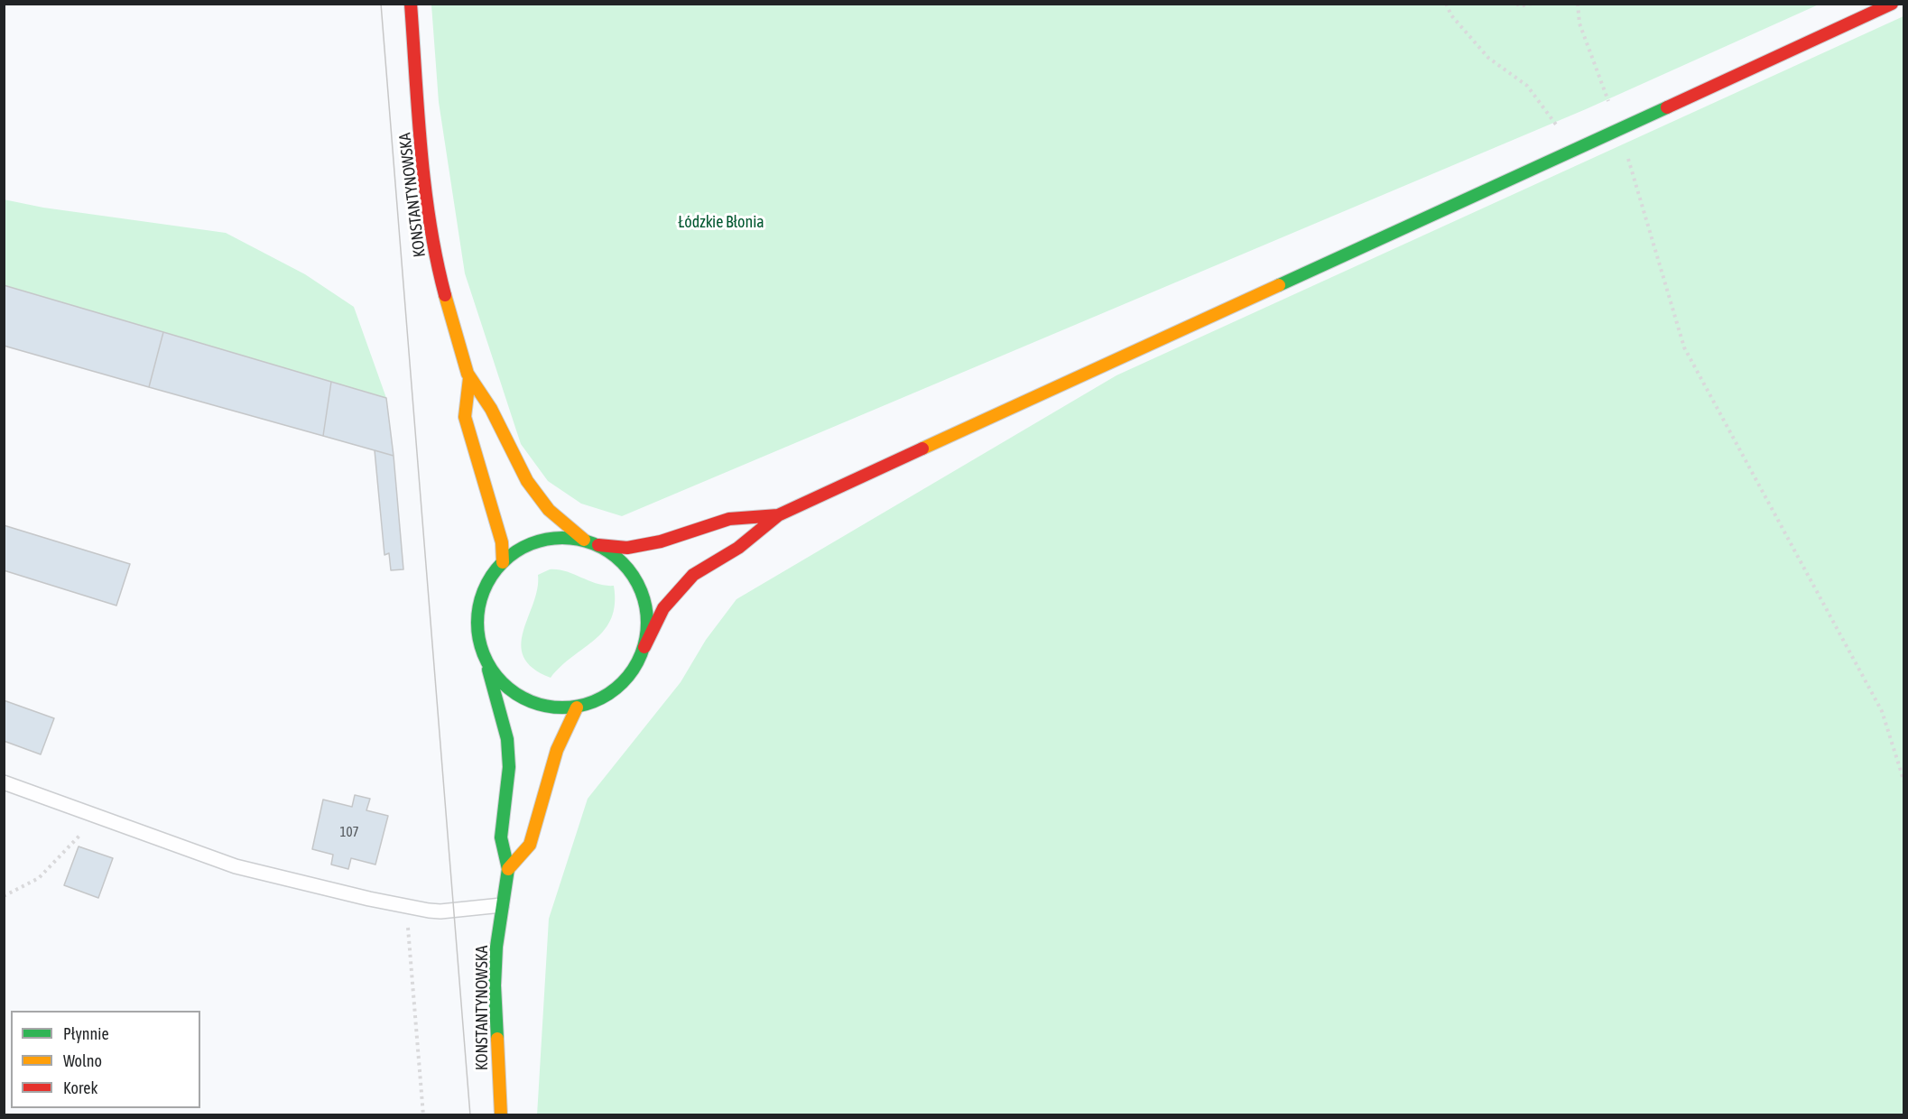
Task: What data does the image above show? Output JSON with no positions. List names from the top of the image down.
{
  "streets": {
    "main road": ["KONSTANTYNOWSKA"]
  },
  "parks": ["Łódzkie Błonia"],
  "house_numbers": ["107"],
  "legend": ["Płynnie", "Wolno", "Korek"]
}
